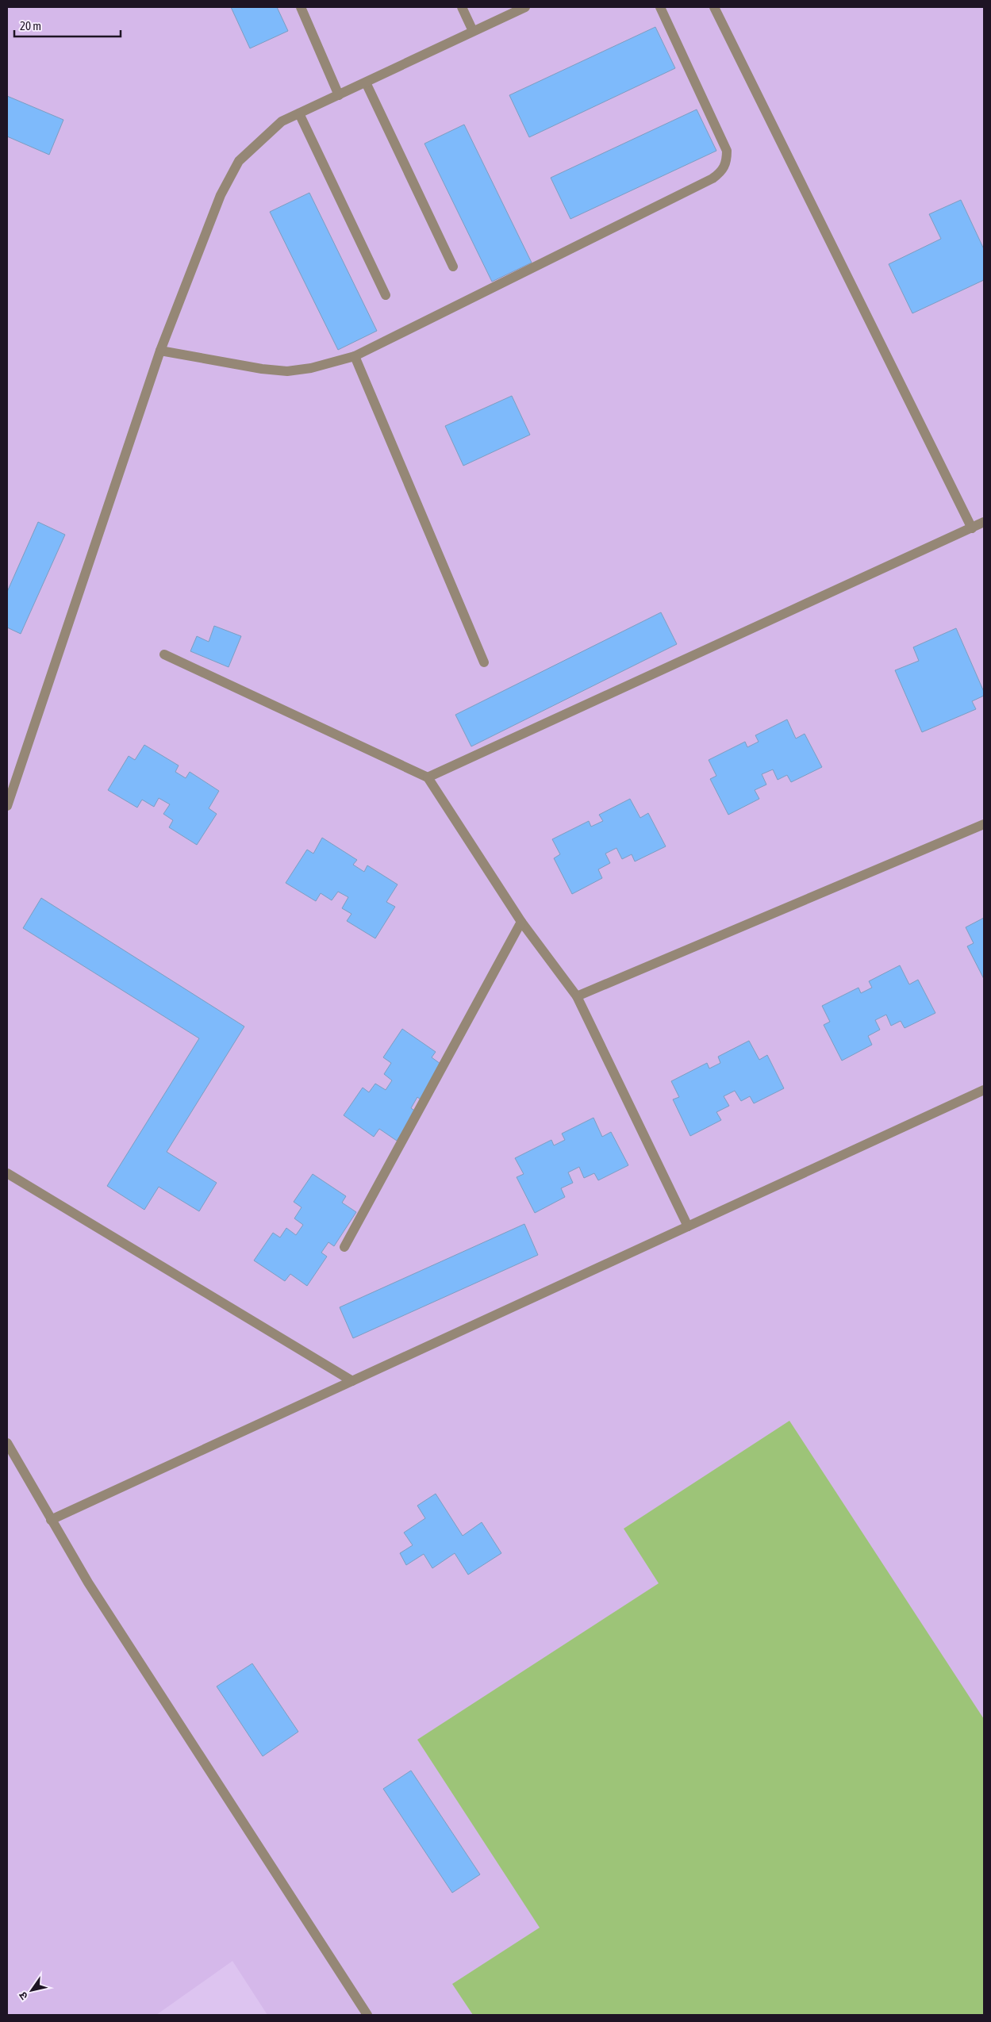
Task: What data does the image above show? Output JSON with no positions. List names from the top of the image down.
{
  "scale_bar": "20 m",
  "north": "bottom left"
}
